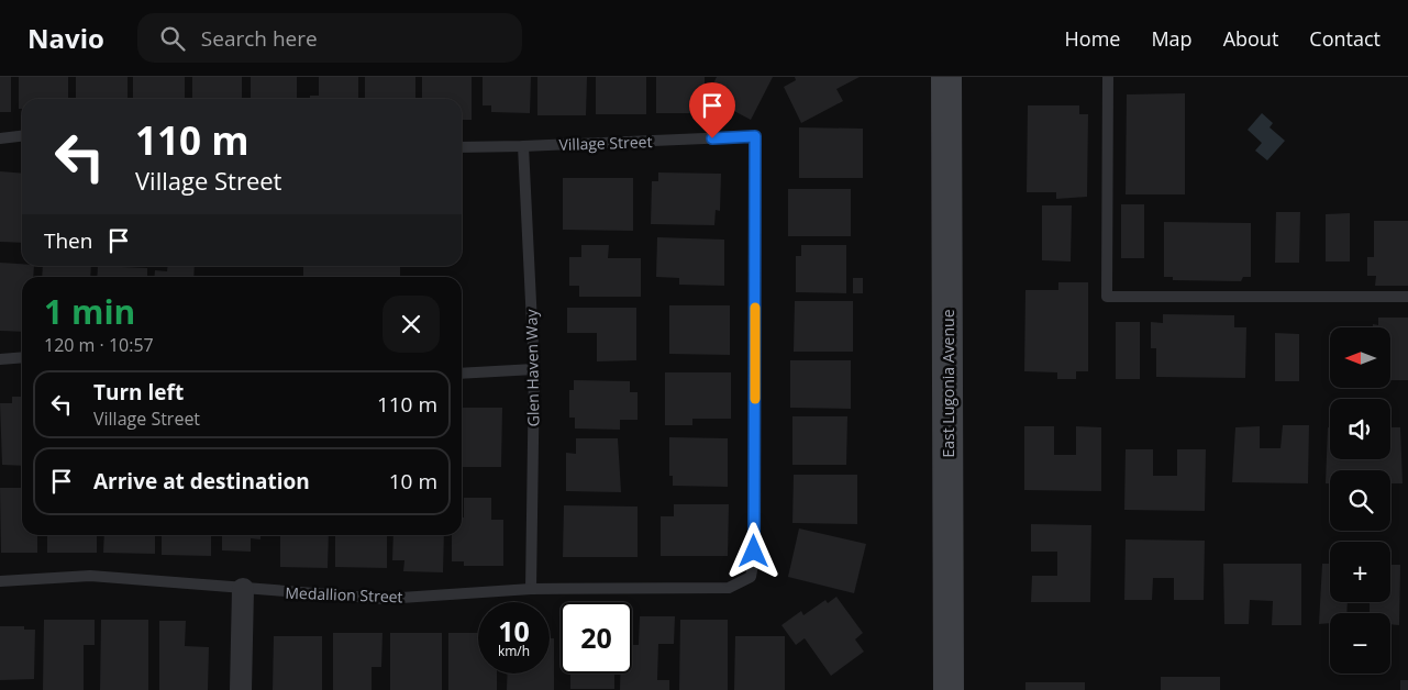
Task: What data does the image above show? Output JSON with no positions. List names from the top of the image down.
{
  "streets": {
    "main road": ["East Lugonia Avenue"],
    "lane": ["Village Street", "Glen Haven Way", "Medallion Street"]
  },
  "crossings": [
    ["Village Street", "Glen Haven Way"],
    ["Village Street", "Medallion Street"],
    ["Glen Haven Way", "Medallion Street"]
  ],
  "north": "left",
  "page": {
    "header": "Navio",
    "search": "Search here",
    "nav": [
      "Home",
      "Map",
      "About",
      "Contact"
    ],
    "turn": ["110 m", "Village Street"],
    "then": "Then",
    "heading": ["1 min", "120 m · 10:57"],
    "map_buttons": ["+", "−"],
    "list": [
      {
        "name": "Turn left",
        "note": "Village Street",
        "value": "110 m"
      },
      {
        "name": "Arrive at destination",
        "value": "10 m"
      }
    ],
    "speed": "10 km/h",
    "limit": "20"
  }
}
